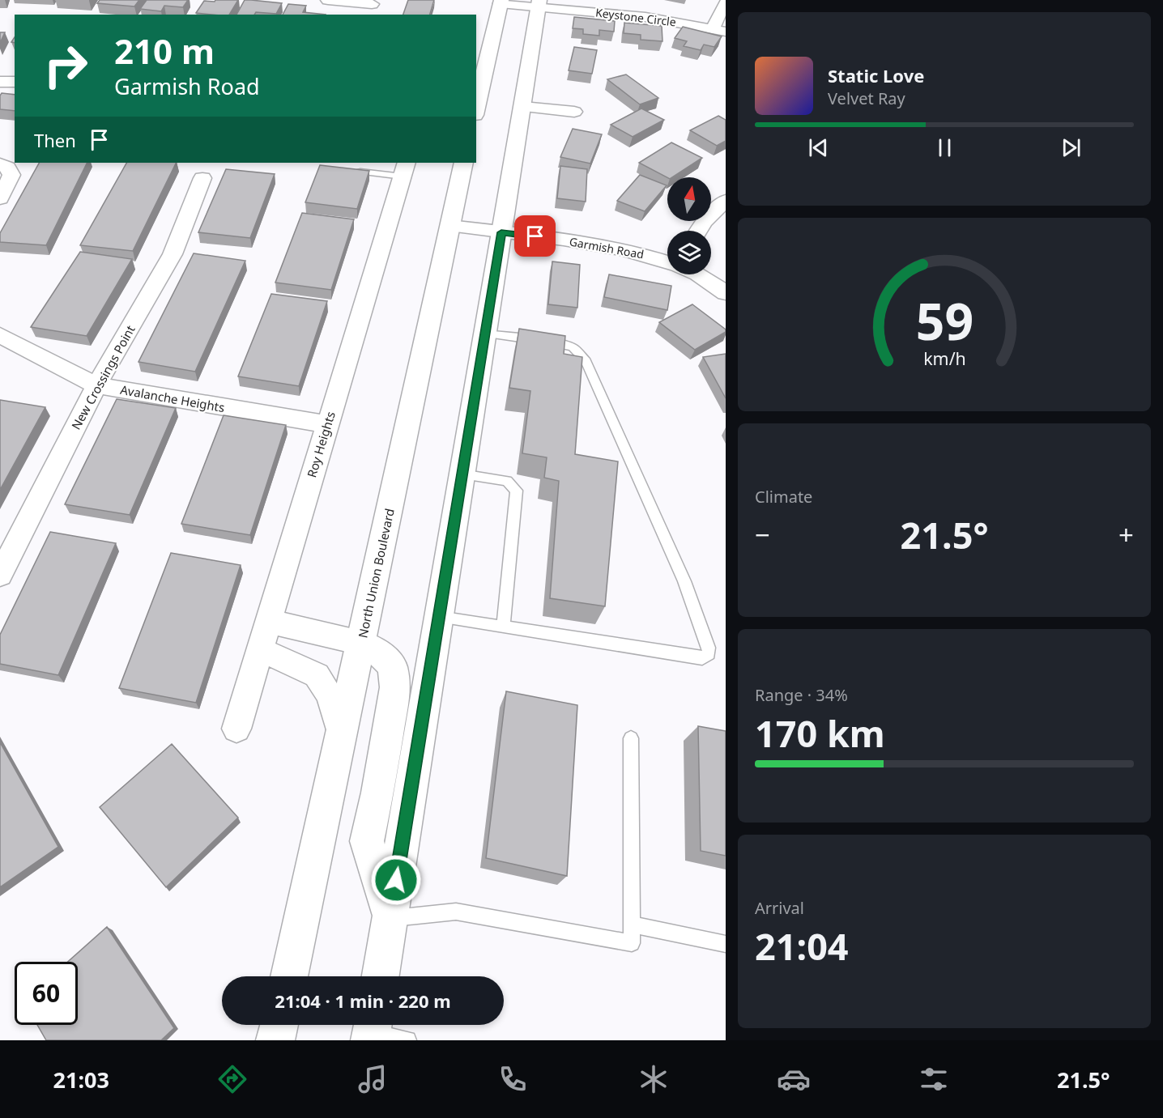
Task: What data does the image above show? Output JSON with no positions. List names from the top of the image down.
{
  "streets": {
    "main road": ["North Union Boulevard"],
    "street": [
      "Keystone Circle",
      "Garmish Road",
      "New Crossings Point",
      "Avalanche Heights",
      "Roy Heights"
    ]
  },
  "crossings": [
    ["Garmish Road", "North Union Boulevard"],
    ["New Crossings Point", "Avalanche Heights"],
    ["Avalanche Heights", "Roy Heights"]
  ],
  "north": "top",
  "page": {
    "turn": ["210 m", "Garmish Road"],
    "song": ["Static Love", "Velvet Ray"],
    "then": "Then",
    "tile": [
      "Climate",
      ["Range · 34%", "170 km"],
      ["Arrival", "21:04"]
    ],
    "heat": ["−", "21.5°", "+"],
    "limit": "60",
    "trip": "21:04 · 1 min · 220 m",
    "tabs": ["21:03", "21.5°"],
    "gauge": ["59", "km/h"]
  }
}
